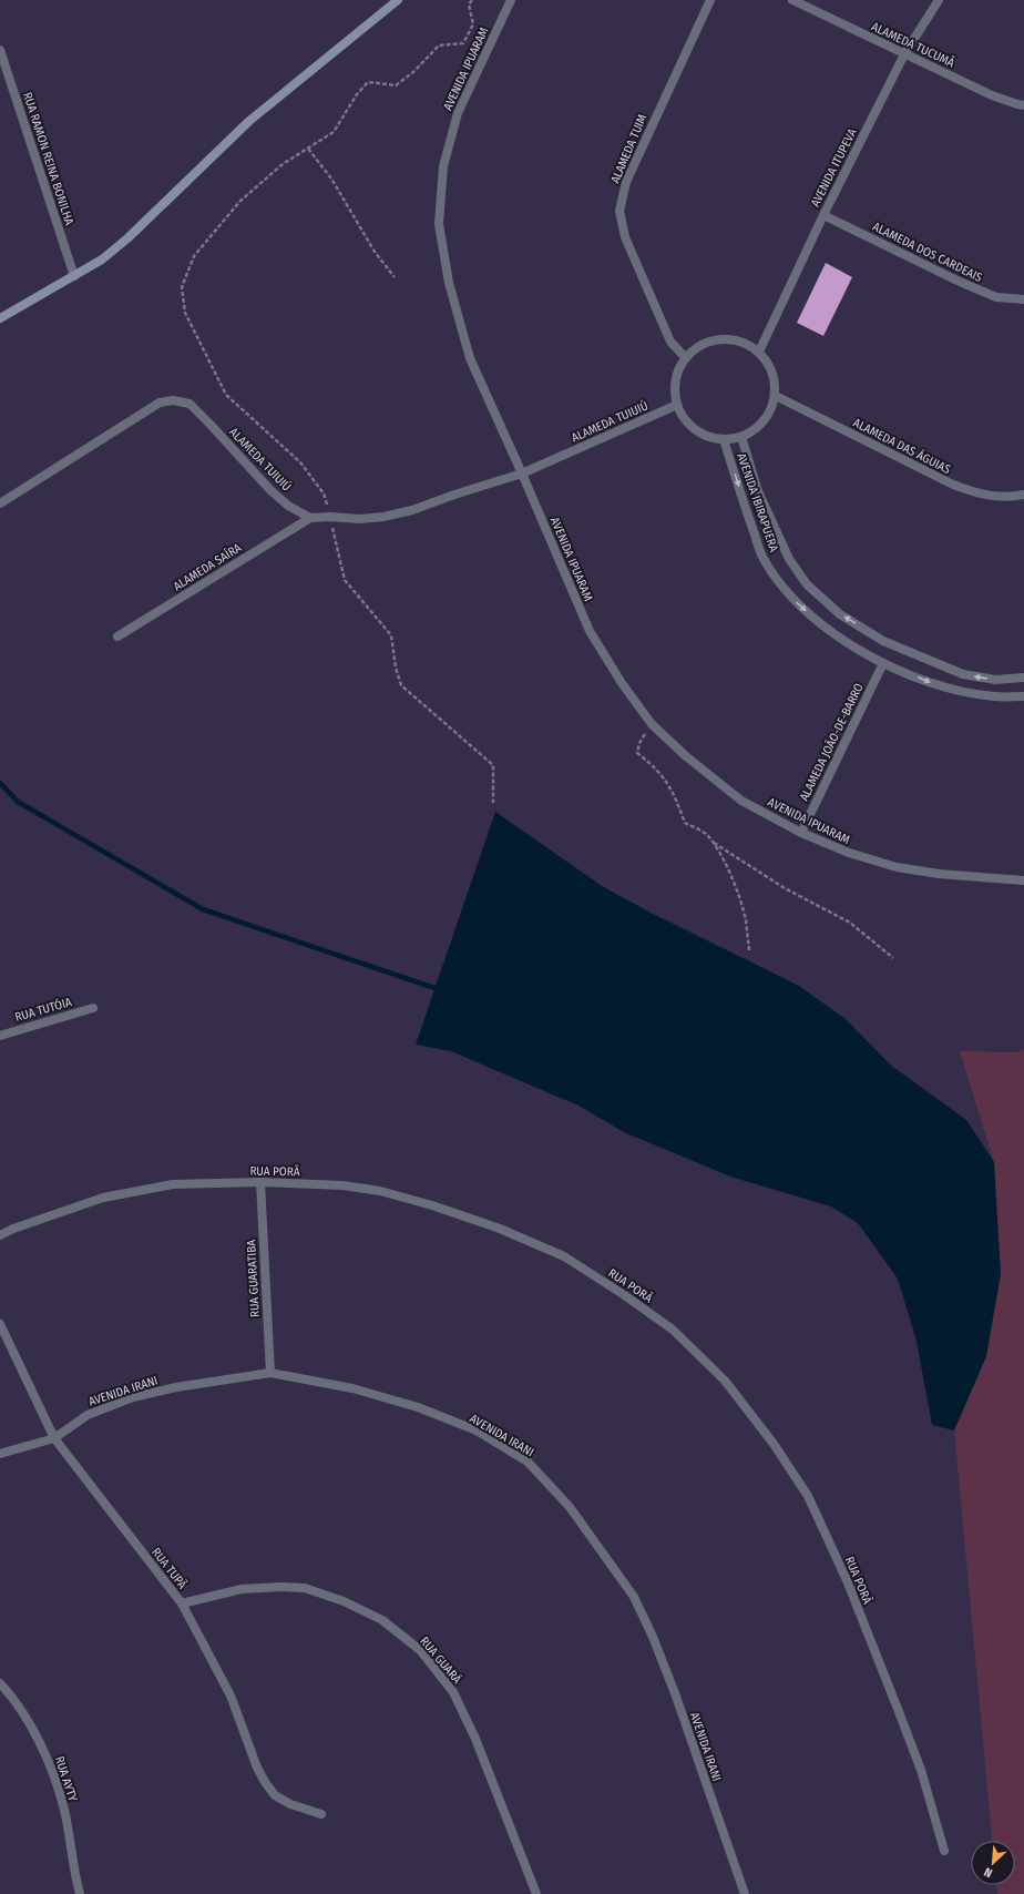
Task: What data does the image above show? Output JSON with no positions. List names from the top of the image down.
{
  "streets": {
    "street": [
      "ALAMEDA TUCUMÃ",
      "AVENIDA IPUARAM",
      "ALAMEDA TUIM",
      "RUA RAMON REINA BONILHA",
      "AVENIDA ITUPEVA",
      "ALAMEDA DOS CARDEAIS",
      "ALAMEDA TUIUIÚ",
      "ALAMEDA DAS ÁGUIAS",
      "AVENIDA IBIRAPUERA",
      "ALAMEDA SAÍRA",
      "ALAMEDA JOÃO-DE-BARRO",
      "RUA TUTÓIA",
      "RUA PORÃ",
      "RUA GUARATIBA",
      "AVENIDA IRANI",
      "RUA TUPÃ",
      "RUA GUARÁ",
      "RUA AYTY"
    ]
  },
  "crossings": [
    ["ALAMEDA TUCUMÃ", "AVENIDA ITUPEVA"],
    ["AVENIDA IPUARAM", "ALAMEDA TUIUIÚ"],
    ["AVENIDA IPUARAM", "ALAMEDA JOÃO-DE-BARRO"],
    ["ALAMEDA TUIM", "AVENIDA ITUPEVA"],
    ["ALAMEDA TUIM", "ALAMEDA TUIUIÚ"],
    ["ALAMEDA TUIM", "ALAMEDA DAS ÁGUIAS"],
    ["ALAMEDA TUIM", "AVENIDA IBIRAPUERA"],
    ["AVENIDA ITUPEVA", "ALAMEDA DOS CARDEAIS"],
    ["AVENIDA ITUPEVA", "ALAMEDA TUIUIÚ"],
    ["AVENIDA ITUPEVA", "ALAMEDA DAS ÁGUIAS"],
    ["AVENIDA ITUPEVA", "AVENIDA IBIRAPUERA"],
    ["ALAMEDA TUIUIÚ", "ALAMEDA DAS ÁGUIAS"],
    ["ALAMEDA TUIUIÚ", "AVENIDA IBIRAPUERA"],
    ["ALAMEDA TUIUIÚ", "ALAMEDA SAÍRA"],
    ["ALAMEDA DAS ÁGUIAS", "AVENIDA IBIRAPUERA"],
    ["AVENIDA IBIRAPUERA", "ALAMEDA JOÃO-DE-BARRO"],
    ["RUA PORÃ", "RUA GUARATIBA"],
    ["RUA GUARATIBA", "AVENIDA IRANI"],
    ["AVENIDA IRANI", "RUA TUPÃ"],
    ["RUA TUPÃ", "RUA GUARÁ"]
  ],
  "north": "bottom left"
}
